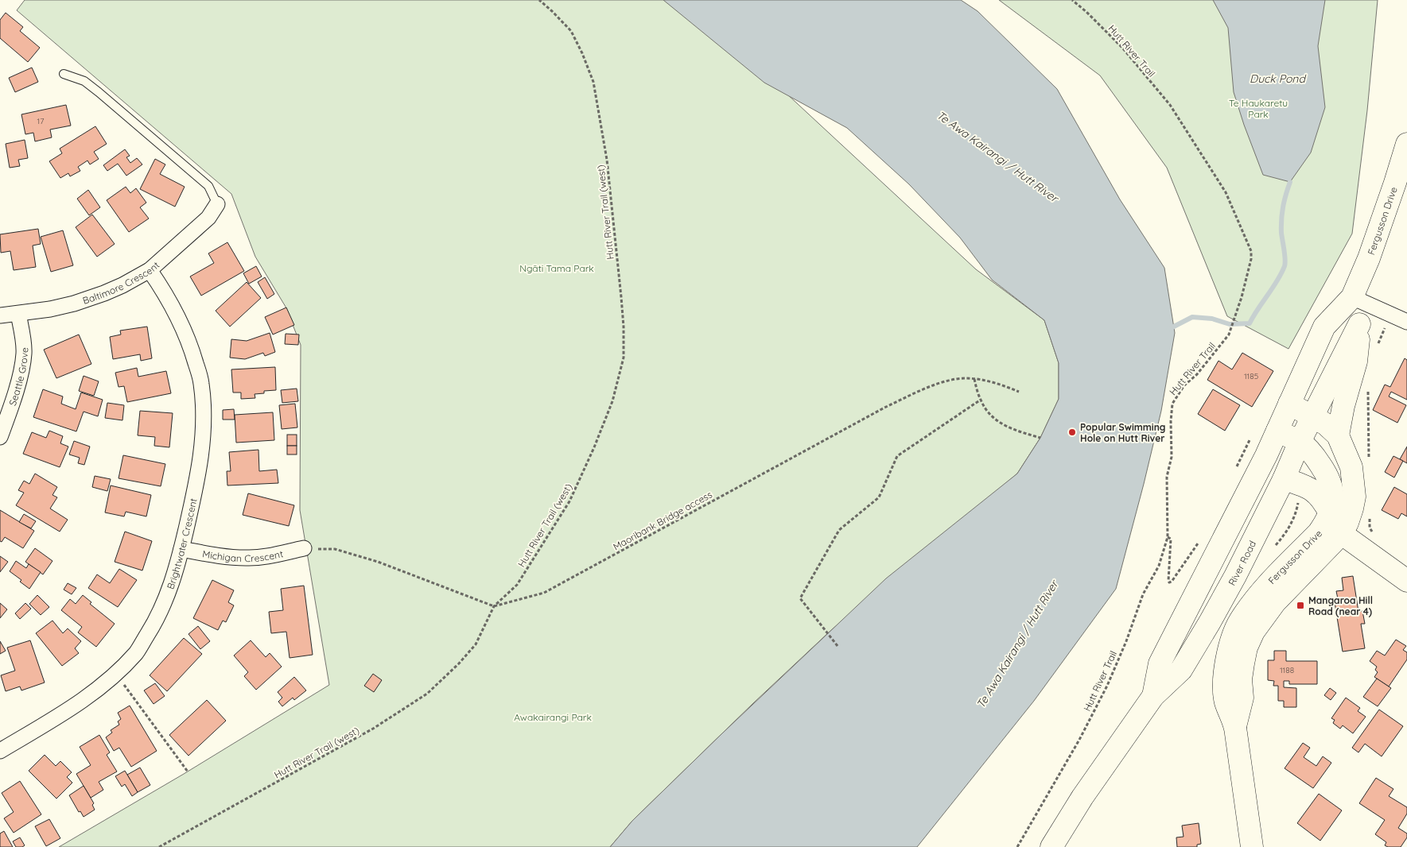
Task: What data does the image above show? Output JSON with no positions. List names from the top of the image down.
{
  "streets": {
    "main road": ["Fergusson Drive", "River Road"],
    "street": [
      "Baltimore Crescent",
      "Seattle Grove",
      "Brightwater Crescent",
      "Michigan Crescent"
    ],
    "path": ["Hutt River Trail", "Hutt River Trail (west)", "Maoribank Bridge access"]
  },
  "crossings": [
    ["Hutt River Trail (west)", "Maoribank Bridge access"],
    ["Fergusson Drive", "River Road"],
    ["Baltimore Crescent", "Seattle Grove"],
    ["Baltimore Crescent", "Brightwater Crescent"],
    ["Brightwater Crescent", "Michigan Crescent"]
  ],
  "water": ["Duck Pond", "Te Awa Kairangi / Hutt River"],
  "parks": ["Te Haukaretu Park", "Ngāti Tama Park", "Awakairangi Park"],
  "places": {
    "other": ["Popular Swimming Hole on Hutt River"],
    "transit": ["Mangaroa Hill Road (near 4)"]
  },
  "house_numbers": ["17", "1185", "1188"]
}
